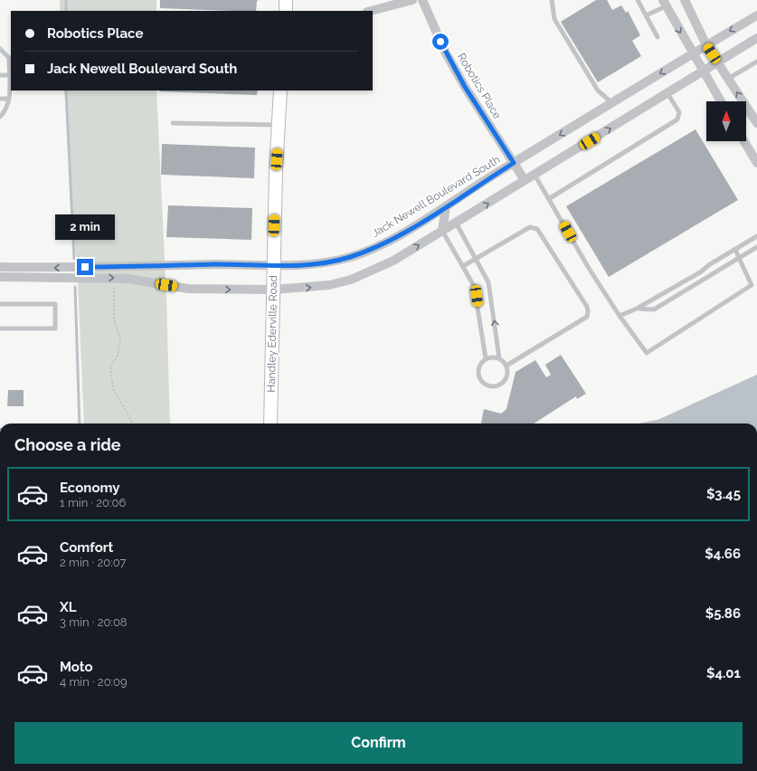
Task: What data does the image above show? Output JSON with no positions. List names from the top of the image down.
{
  "streets": {
    "main road": ["Handley Ederville Road"],
    "street": ["Robotics Place", "Jack Newell Boulevard South"]
  },
  "crossings": [
    ["Robotics Place", "Jack Newell Boulevard South"],
    ["Jack Newell Boulevard South", "Handley Ederville Road"]
  ],
  "north": "top",
  "page": {
    "banner": ["Robotics Place", "Jack Newell Boulevard South"],
    "bubble": "2 min",
    "heading": "Choose a ride",
    "list": [
      {
        "name": "Economy",
        "note": "1 min · 20:06",
        "value": "$3.45"
      },
      {
        "name": "Comfort",
        "note": "2 min · 20:07",
        "value": "$4.66"
      },
      {
        "name": "XL",
        "note": "3 min · 20:08",
        "value": "$5.86"
      },
      {
        "name": "Moto",
        "note": "4 min · 20:09",
        "value": "$4.01"
      }
    ],
    "buttons": "Confirm"
  }
}
